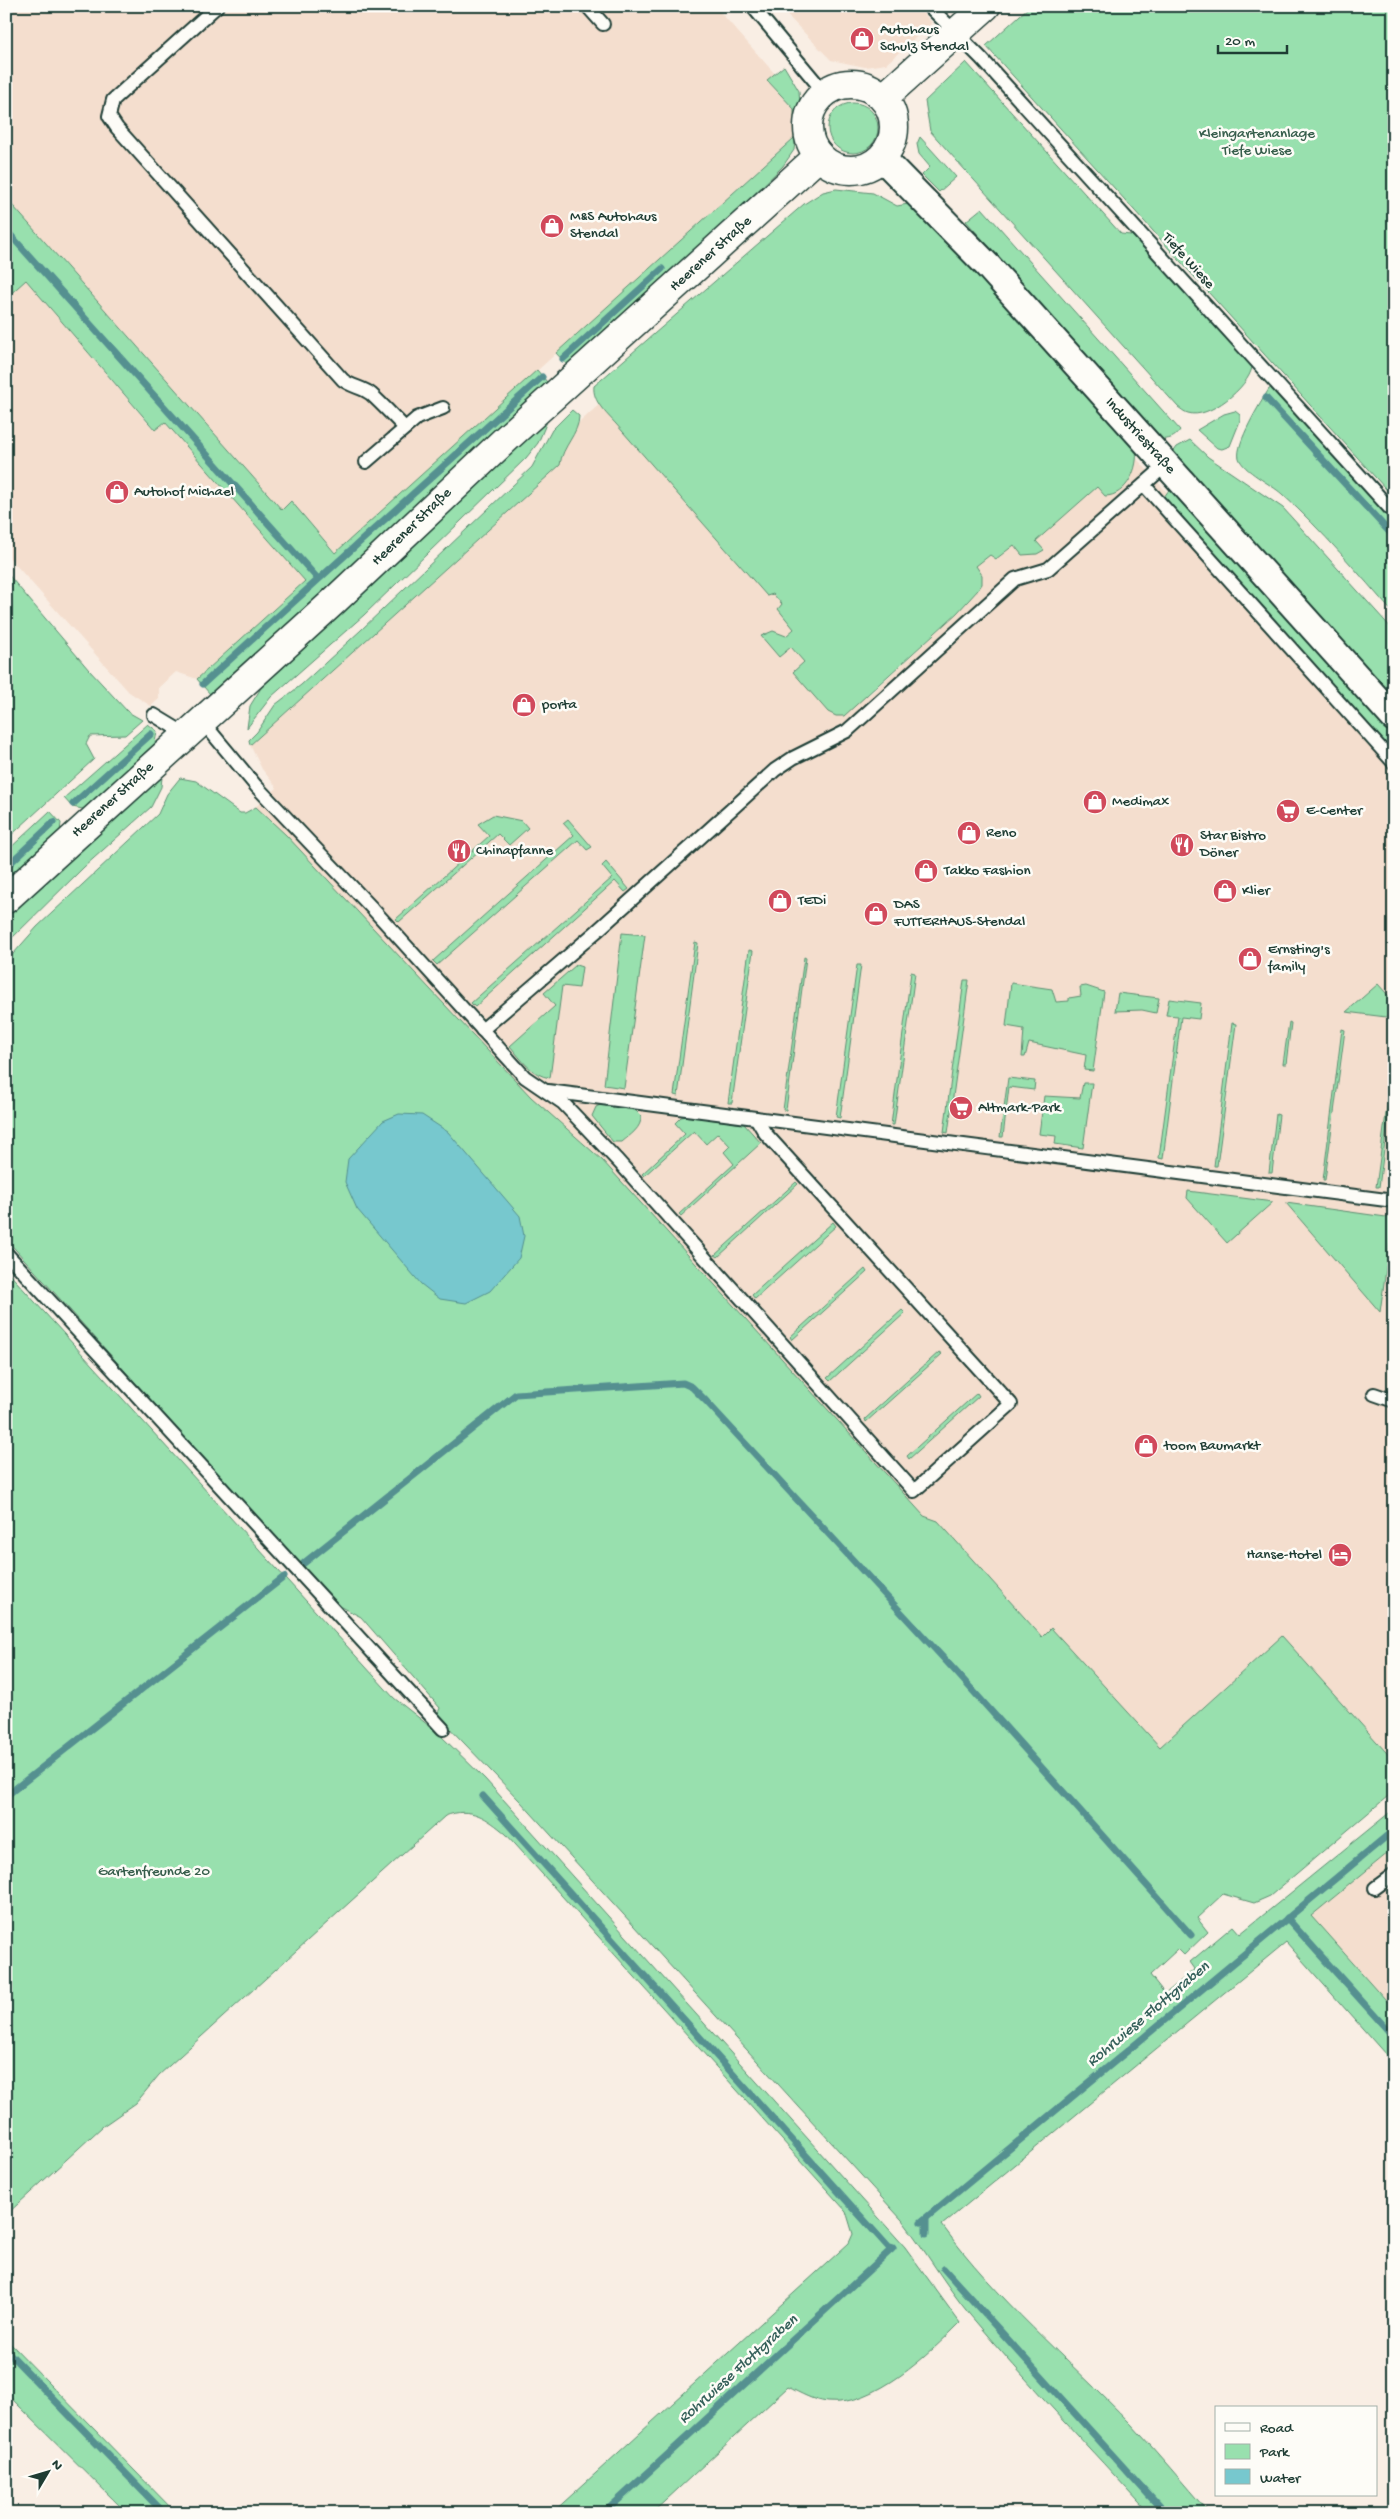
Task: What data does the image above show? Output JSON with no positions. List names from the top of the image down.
{
  "streets": {
    "main road": ["Heerener Straße"],
    "street": ["Industriestraße"],
    "lane": ["Tiefe Wiese"]
  },
  "crossings": [
    ["Heerener Straße", "Industriestraße"]
  ],
  "water": ["Rohrwiese Flottgraben"],
  "parks": ["Kleingartenanlage Tiefe Wiese", "Gartenfreunde 20"],
  "places": {
    "shop": [
      "Autohaus Schulz Stendal",
      "M&S Autohaus Stendal",
      "Autohof Michael",
      "porta",
      "Medimax",
      "Reno",
      "Takko Fashion",
      "Klier",
      "TEDi",
      "DAS FUTTERHAUS-Stendal",
      "Ernsting's family",
      "toom Baumarkt"
    ],
    "supermarket": ["E-Center", "Altmark-Park"],
    "restaurant": ["Star Bistro Döner", "Chinapfanne"],
    "hotel": ["Hanse-Hotel"]
  },
  "legend": ["Road", "Park", "Water"],
  "scale_bar": "20 m",
  "north": "top right"
}
